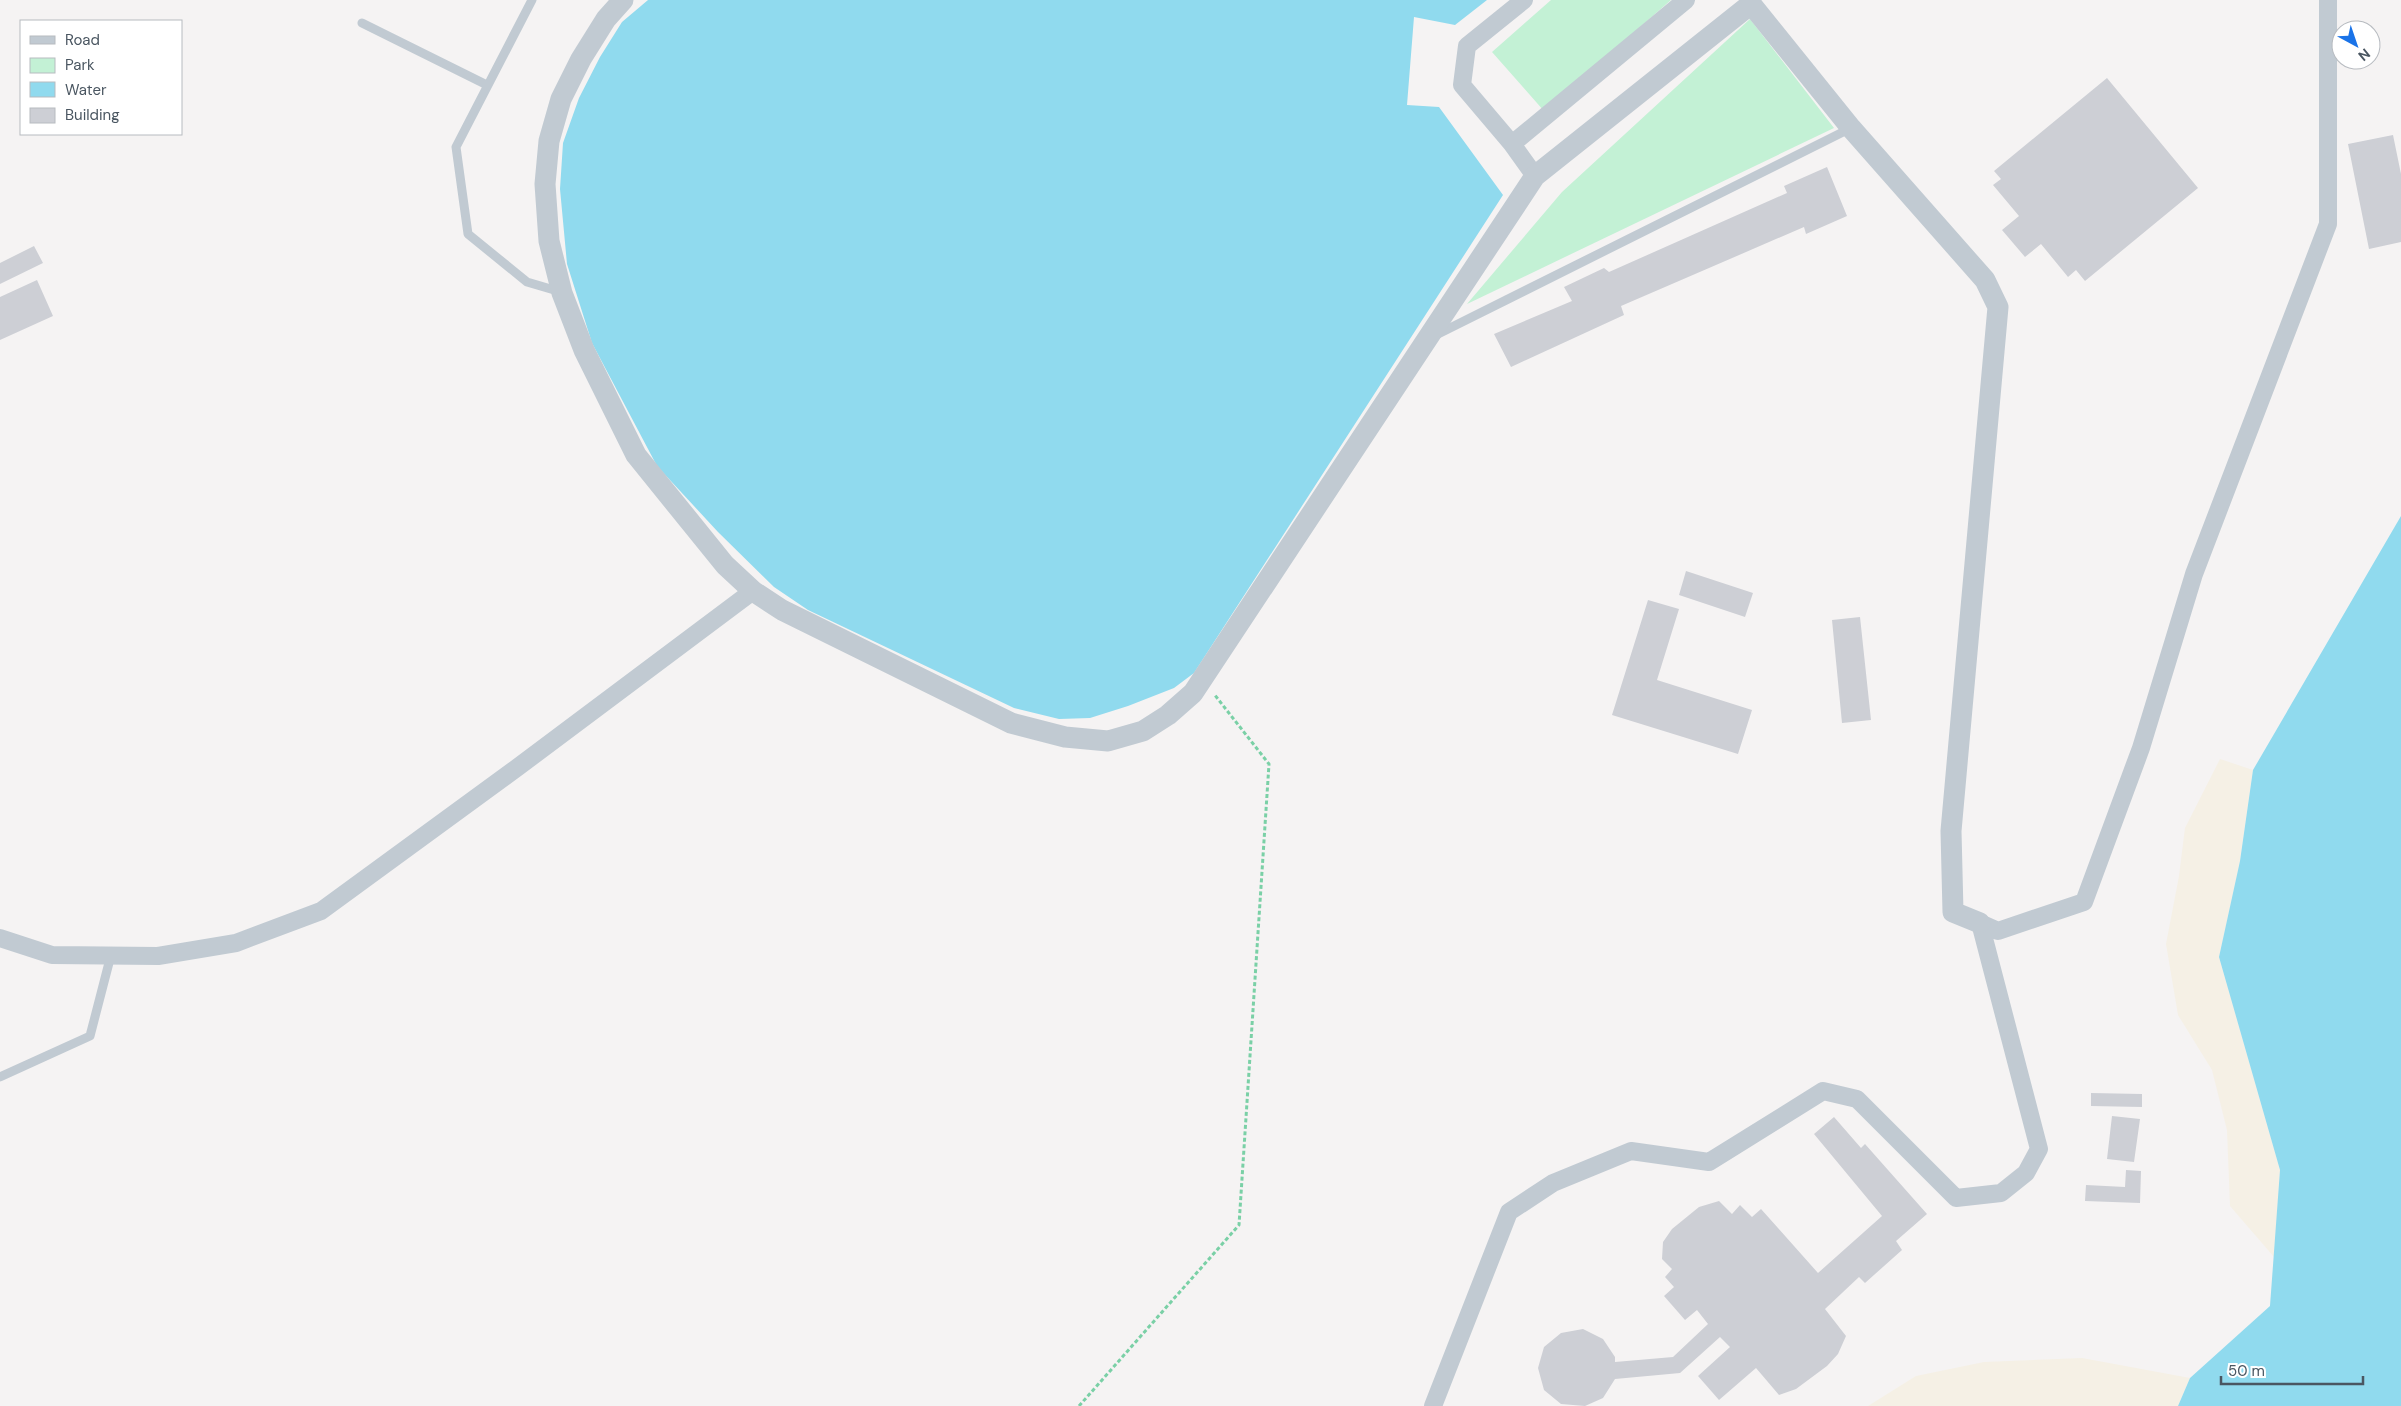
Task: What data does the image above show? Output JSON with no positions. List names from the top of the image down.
{
  "legend": [
    "Road",
    "Park",
    "Water",
    "Building"
  ],
  "scale_bar": "50 m",
  "north": "bottom right"
}
